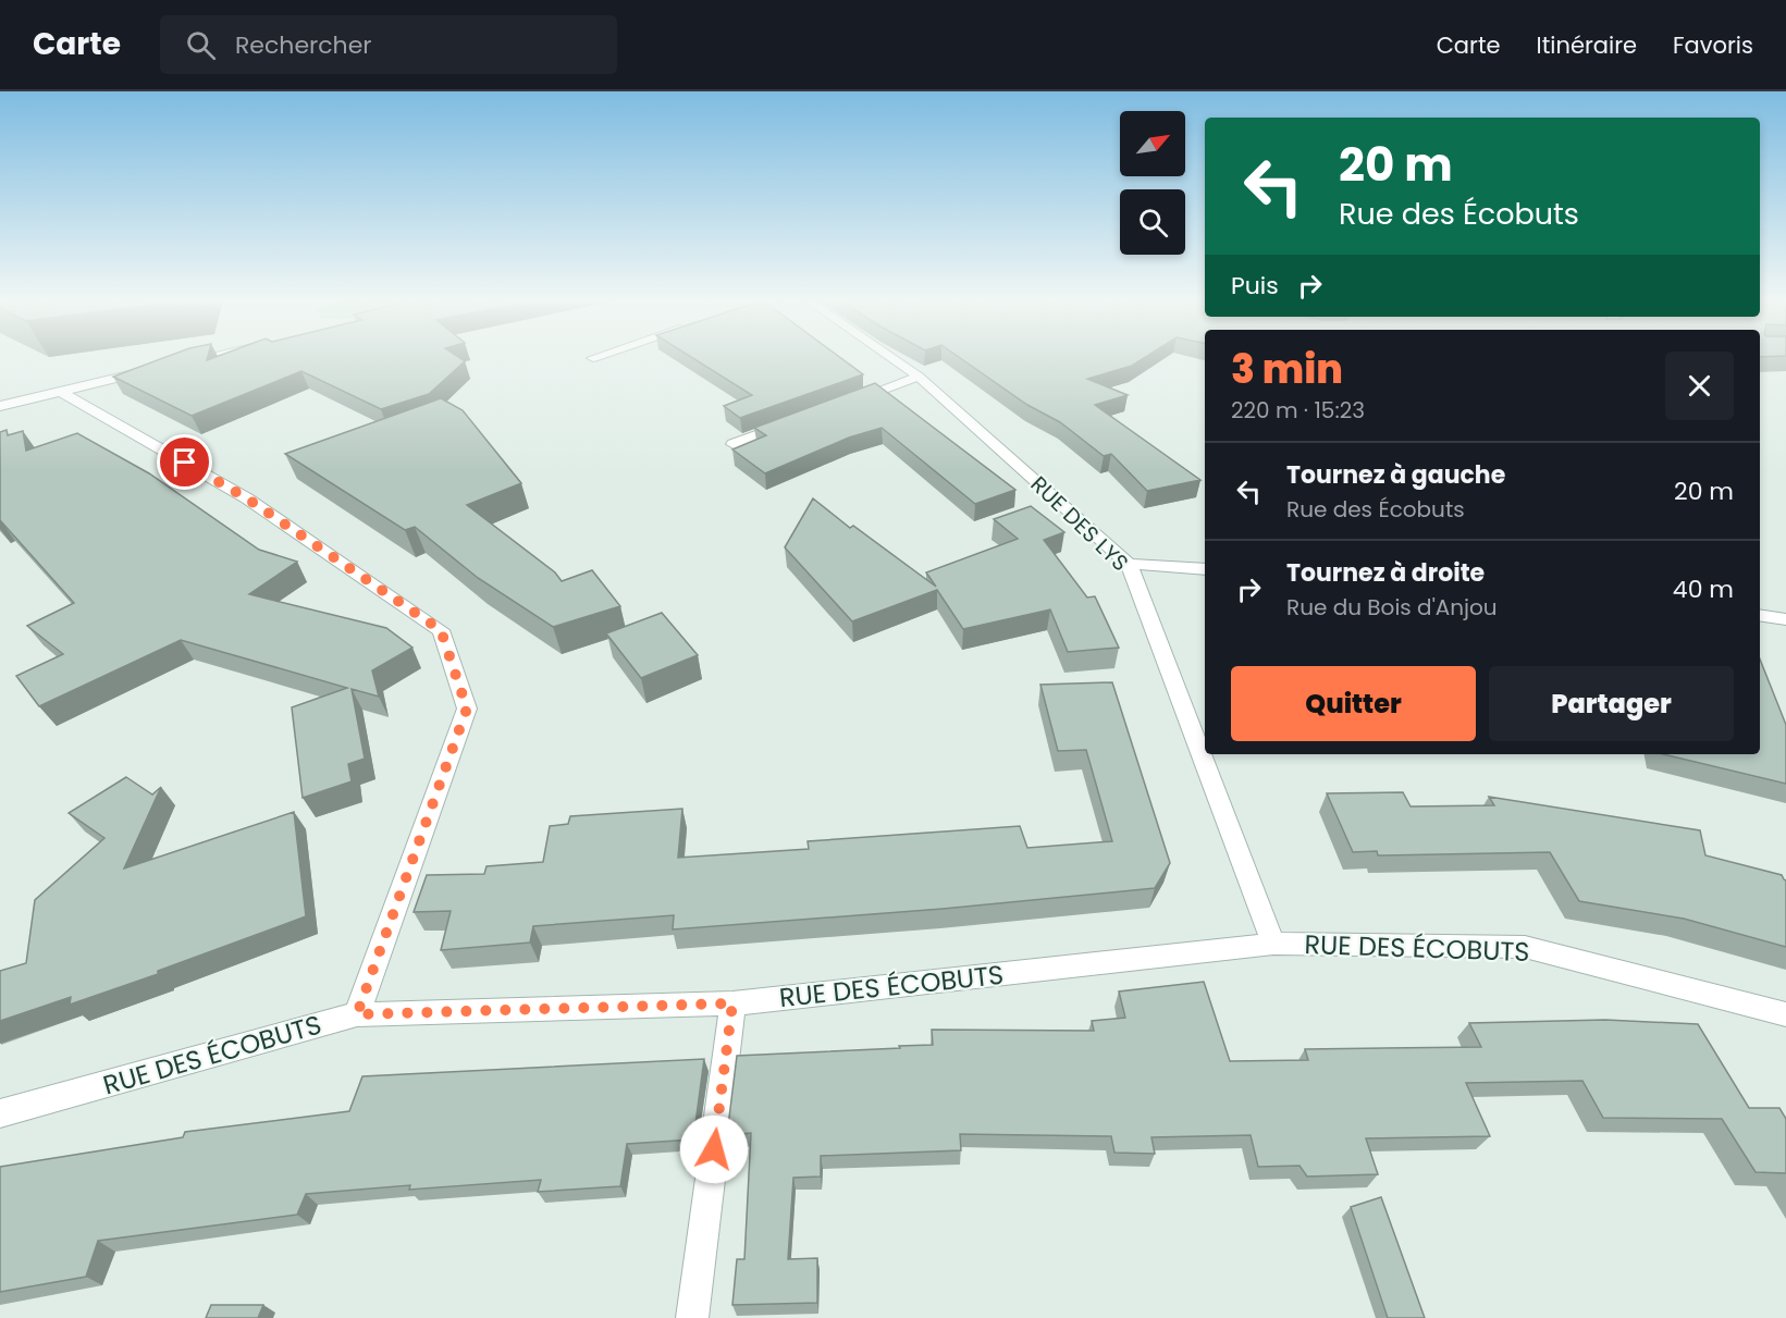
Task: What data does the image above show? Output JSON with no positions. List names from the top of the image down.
{
  "streets": {
    "street": ["RUE DES LYS", "RUE DES ÉCOBUTS"]
  },
  "crossings": [
    ["RUE DES LYS", "RUE DES ÉCOBUTS"]
  ],
  "north": "top right",
  "page": {
    "header": "Carte",
    "search": "Rechercher",
    "nav": ["Carte", "Itinéraire", "Favoris"],
    "turn": ["20 m", "Rue des Écobuts"],
    "then": "Puis",
    "heading": ["3 min", "220 m · 15:23"],
    "list": [
      {
        "name": "Tournez à gauche",
        "note": "Rue des Écobuts",
        "value": "20 m"
      },
      {
        "name": "Tournez à droite",
        "note": "Rue du Bois d'Anjou",
        "value": "40 m"
      }
    ],
    "buttons": ["Quitter", "Partager"]
  }
}
